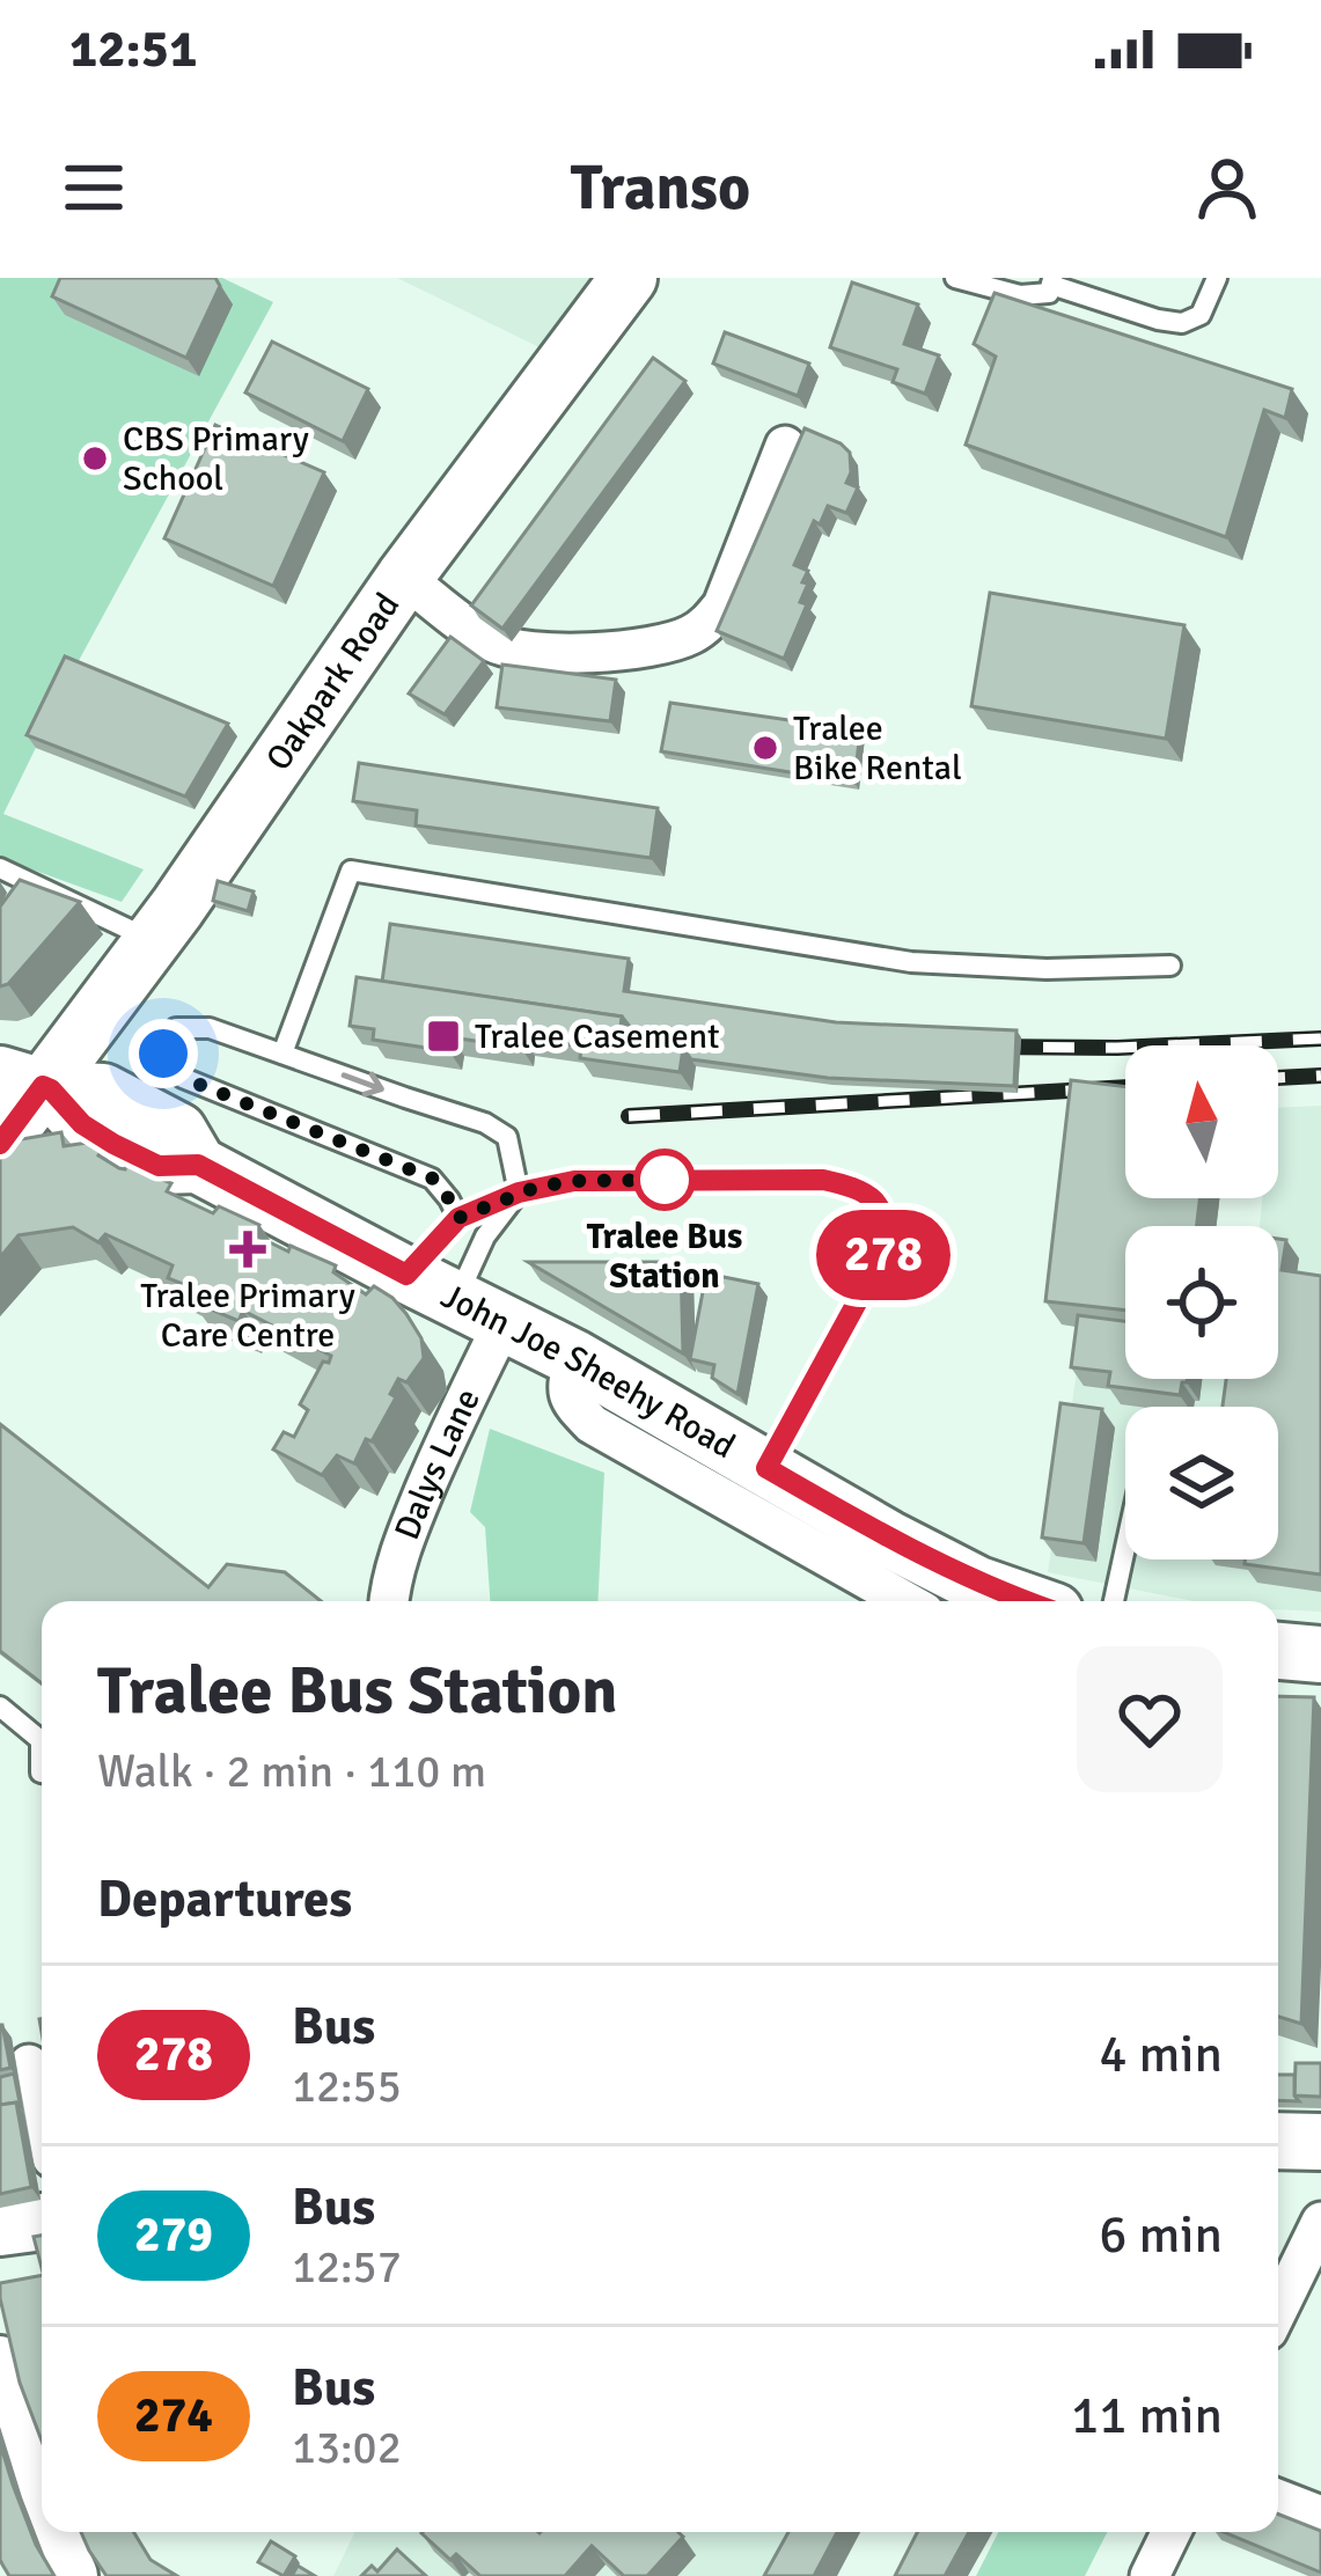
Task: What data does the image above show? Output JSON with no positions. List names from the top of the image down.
{
  "streets": {
    "main road": ["Oakpark Road", "John Joe Sheehy Road"],
    "street": ["Dalys Lane"]
  },
  "crossings": [
    ["Oakpark Road", "John Joe Sheehy Road"],
    ["John Joe Sheehy Road", "Dalys Lane"]
  ],
  "places": {
    "other": ["CBS Primary School", "Tralee Bike Rental", "Tralee Bus Station"],
    "transit": ["Tralee Casement"],
    "health": ["Tralee Primary Care Centre"]
  },
  "lines": ["bus line 278"],
  "north": "top",
  "page": {
    "status": "12:51",
    "header": "Transo",
    "on_map": "278",
    "heading": [
      ["Tralee Bus Station", "Walk · 2 min · 110 m"],
      "Departures"
    ],
    "list": [
      {
        "mark": "278",
        "name": "Bus",
        "note": "12:55",
        "value": "4 min"
      },
      {
        "mark": "279",
        "name": "Bus",
        "note": "12:57",
        "value": "6 min"
      },
      {
        "mark": "274",
        "name": "Bus",
        "note": "13:02",
        "value": "11 min"
      }
    ]
  }
}
